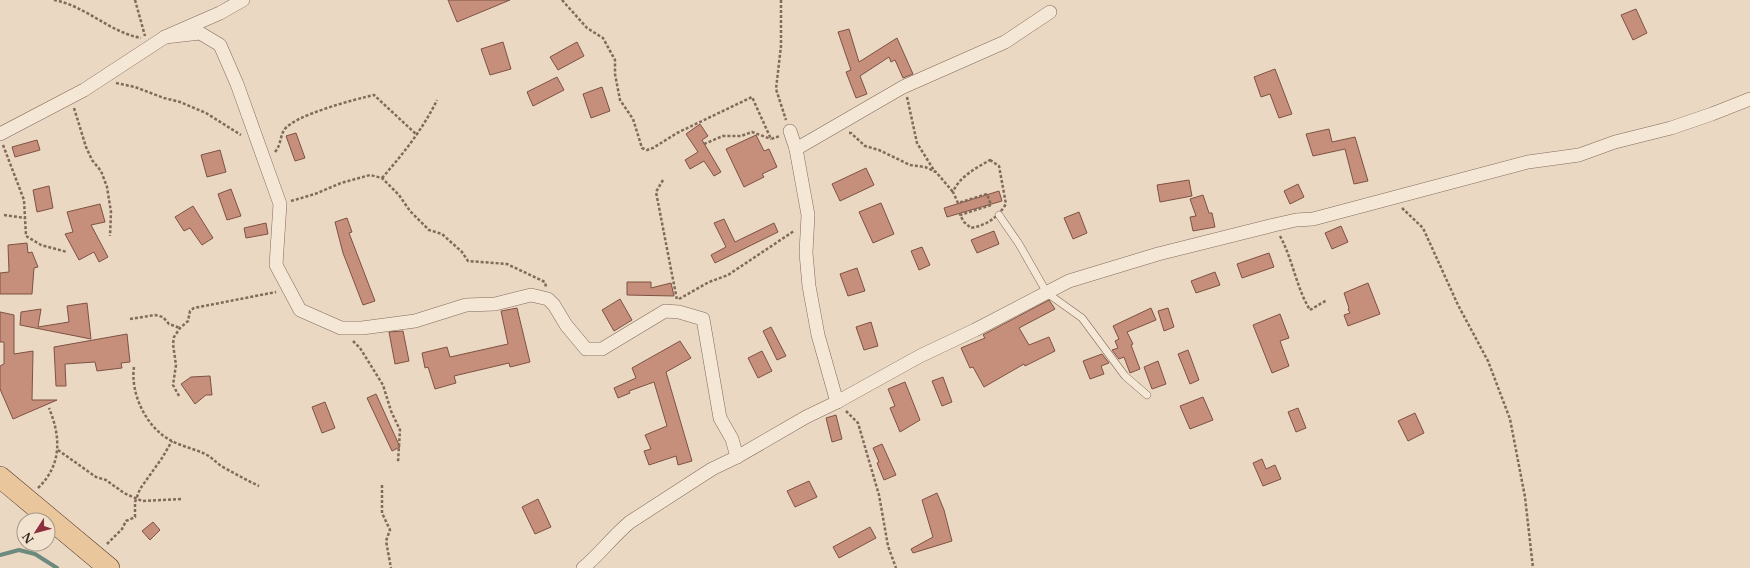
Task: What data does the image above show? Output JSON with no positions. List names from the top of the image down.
{
  "north": "bottom left"
}
